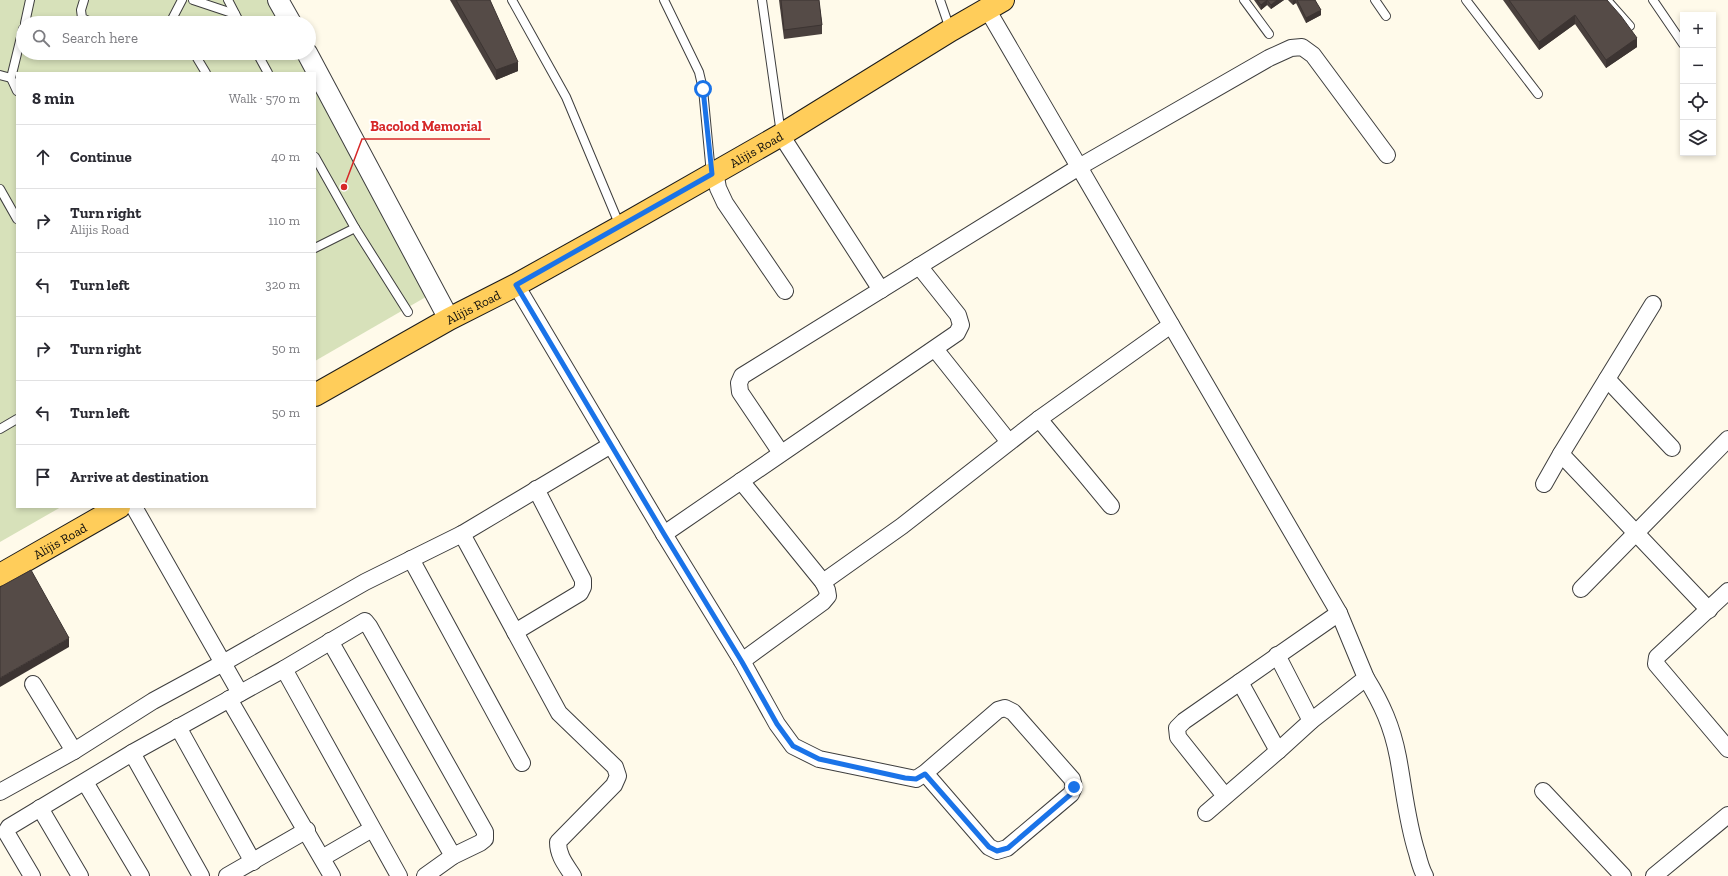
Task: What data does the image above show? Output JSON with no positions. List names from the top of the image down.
{
  "streets": {
    "main road": ["Alijis Road"]
  },
  "places": ["Bacolod Memorial"],
  "page": {
    "map_buttons": ["+", "−"],
    "search": "Search here",
    "heading": ["8 min", "Walk · 570 m"],
    "list": [
      ["Continue", "40 m"],
      ["Turn right", "Alijis Road", "110 m"],
      ["Turn left", "320 m"],
      ["Turn right", "50 m"],
      ["Turn left", "50 m"],
      "Arrive at destination"
    ]
  }
}
